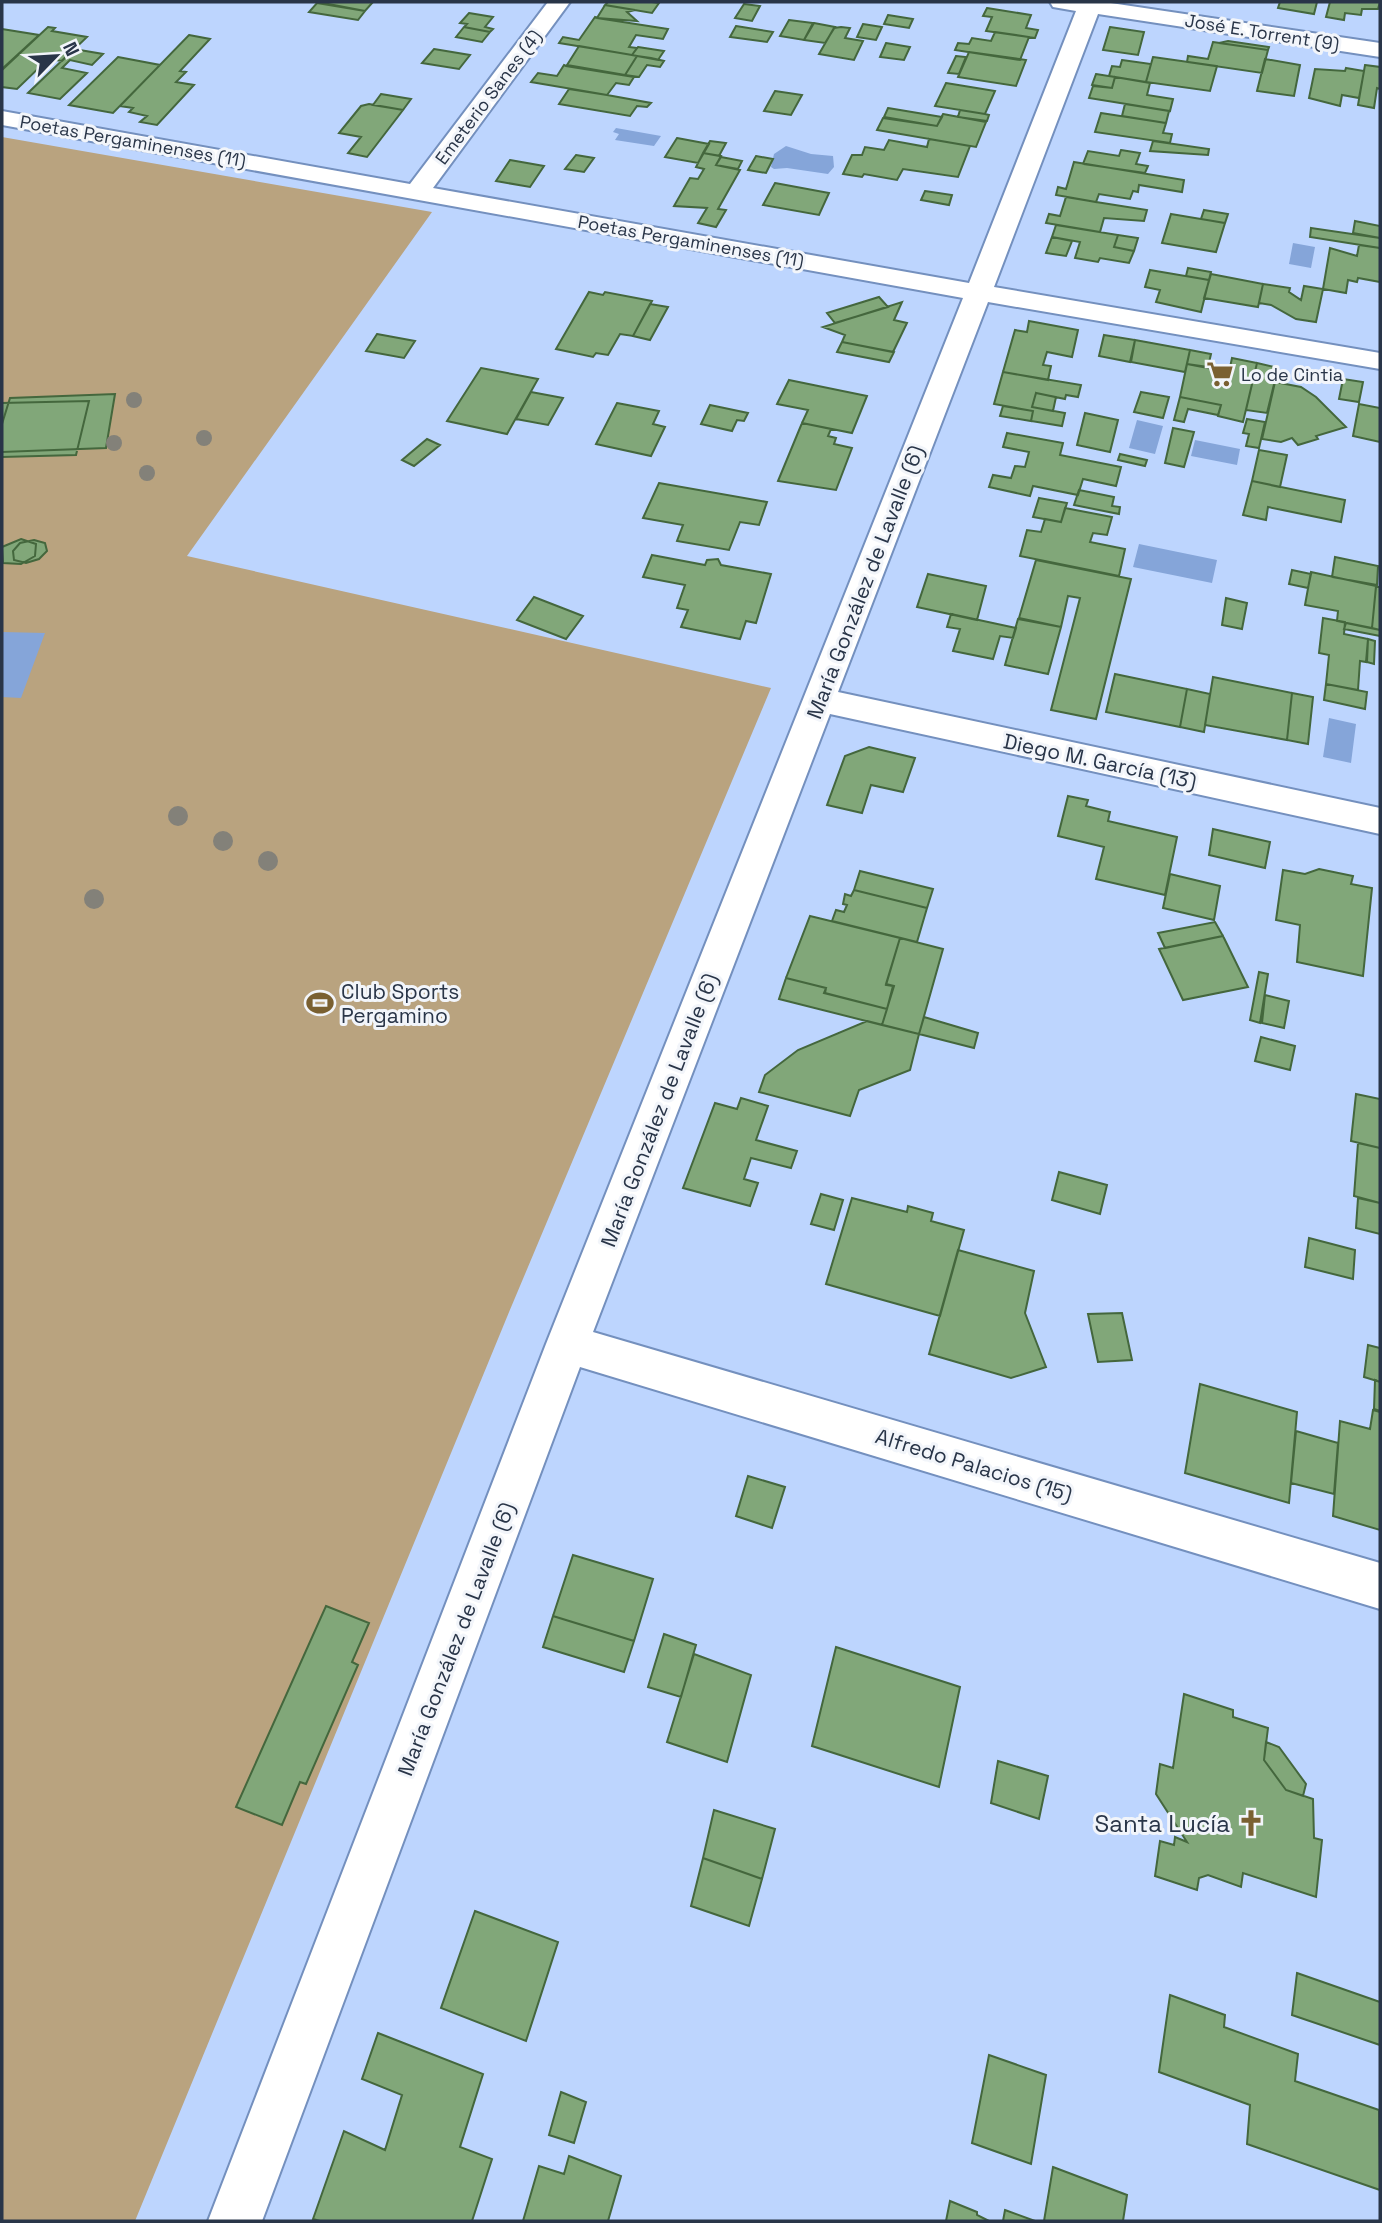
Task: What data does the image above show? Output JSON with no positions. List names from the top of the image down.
{
  "streets": {
    "street": [
      "José E. Torrent (9)",
      "Emeterio Sanes (4)",
      "Poetas Pergaminenses (11)",
      "María González de Lavalle (6)",
      "Diego M. García (13)",
      "Alfredo Palacios (15)"
    ]
  },
  "crossings": [
    ["José E. Torrent (9)", "María González de Lavalle (6)"],
    ["Emeterio Sanes (4)", "Poetas Pergaminenses (11)"],
    ["Poetas Pergaminenses (11)", "María González de Lavalle (6)"],
    ["María González de Lavalle (6)", "Diego M. García (13)"],
    ["María González de Lavalle (6)", "Alfredo Palacios (15)"]
  ],
  "places": {
    "supermarket": ["Lo de Cintia"],
    "sports": ["Club Sports Pergamino"],
    "church": ["Santa Lucía"]
  },
  "north": "top right"
}
